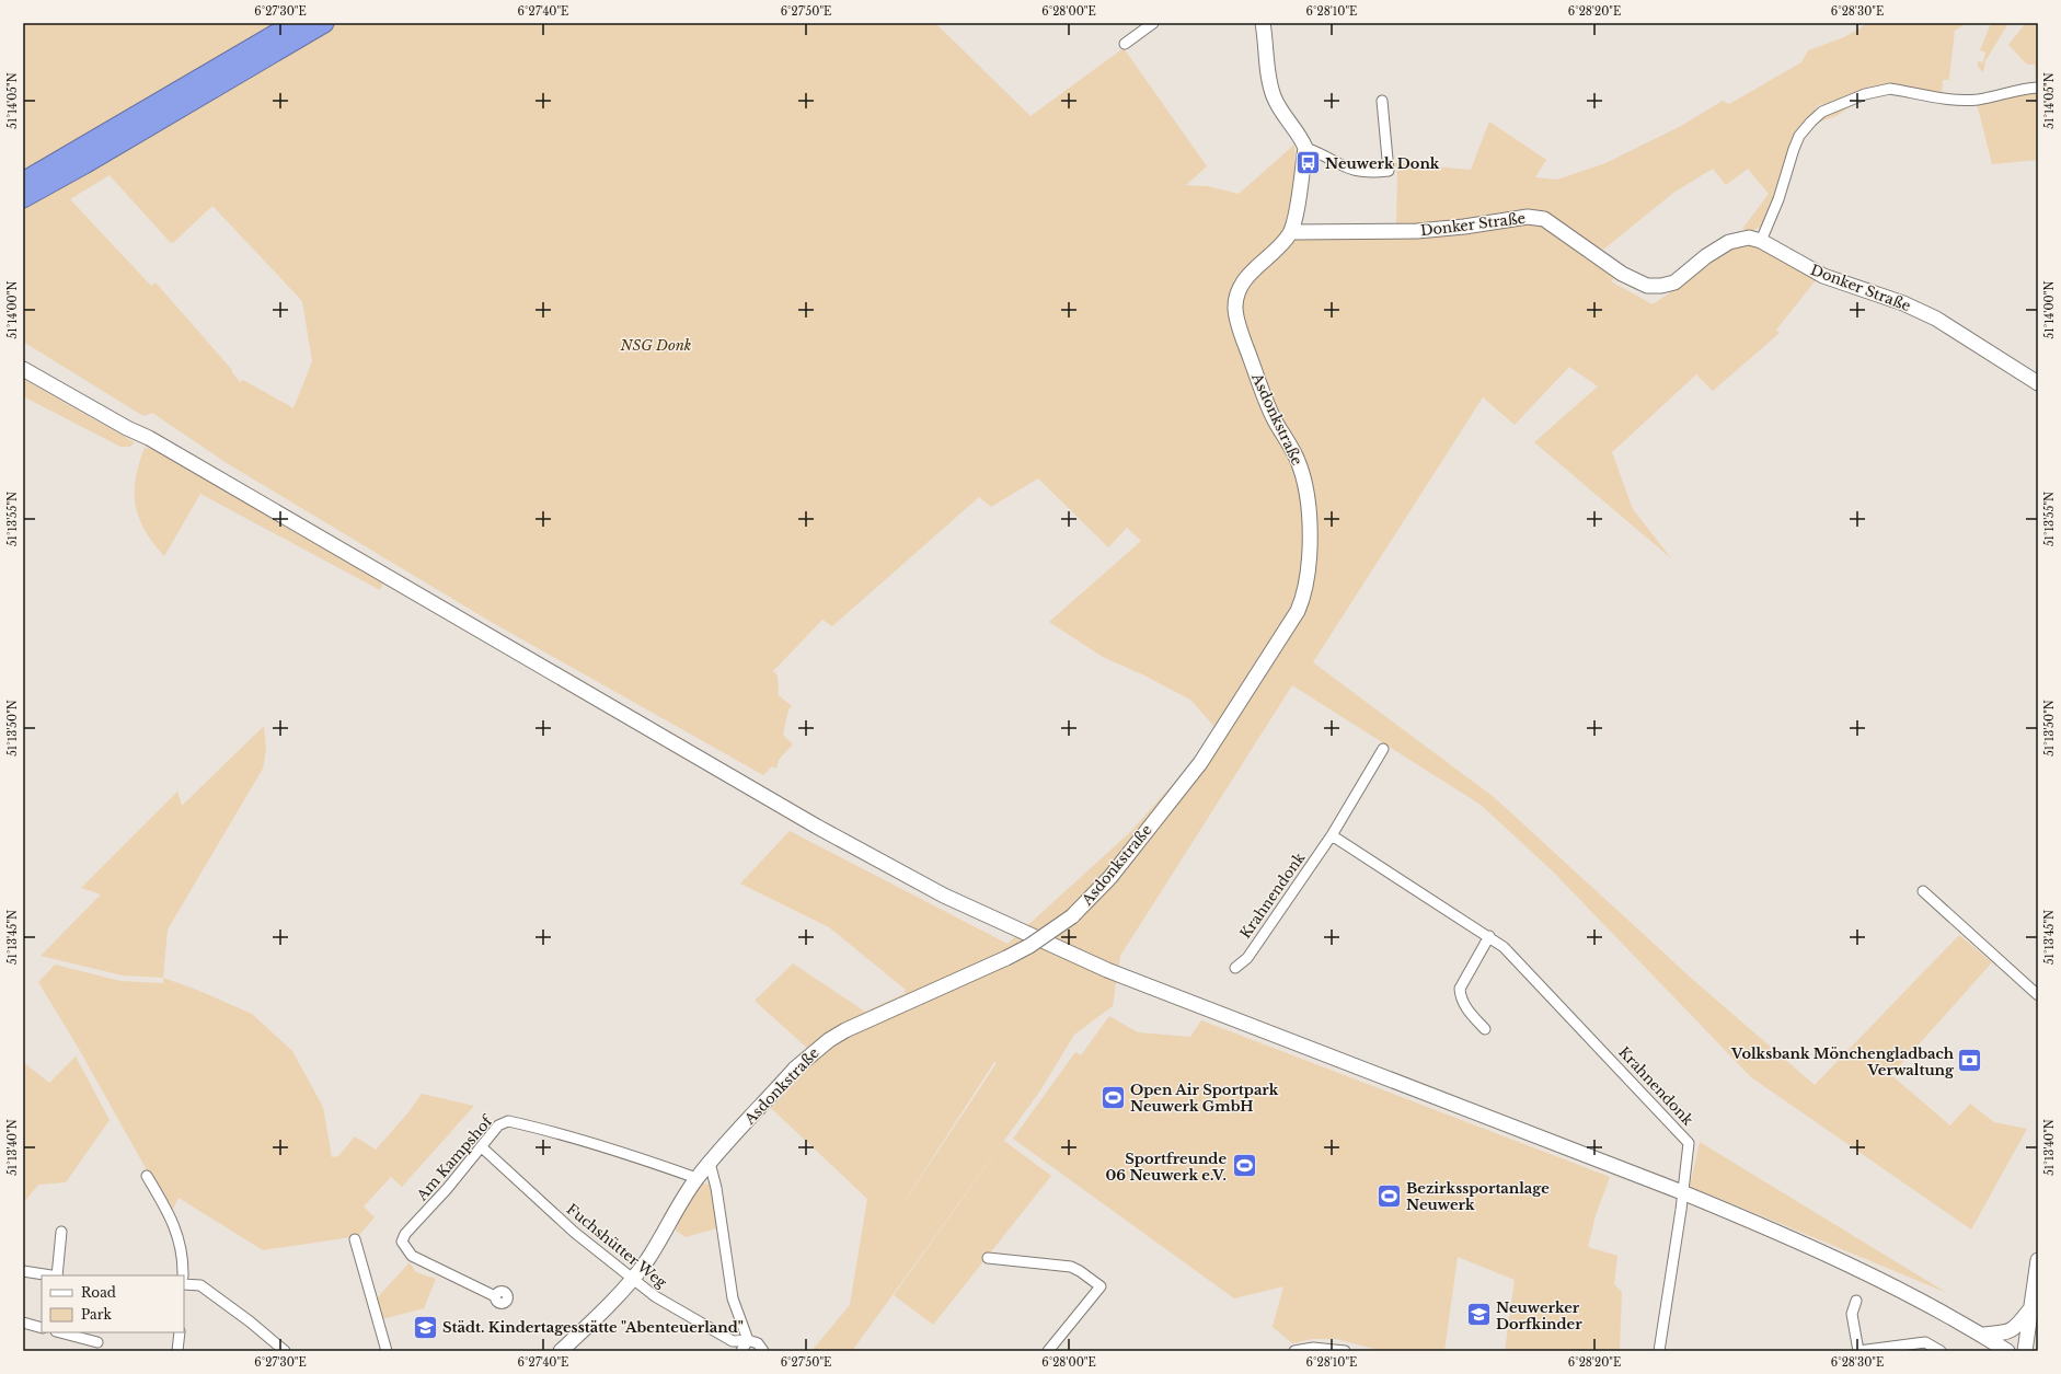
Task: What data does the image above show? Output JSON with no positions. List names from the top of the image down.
{
  "streets": {
    "street": [
      "Donker Straße",
      "Asdonkstraße",
      "Krahnendonk",
      "Am Kampshof",
      "Fuchshütter Weg"
    ]
  },
  "crossings": [
    ["Donker Straße", "Asdonkstraße"],
    ["Asdonkstraße", "Am Kampshof"],
    ["Asdonkstraße", "Fuchshütter Weg"],
    ["Am Kampshof", "Fuchshütter Weg"]
  ],
  "parks": ["NSG Donk"],
  "places": {
    "bus stop": ["Neuwerk Donk"],
    "bank": ["Volksbank Mönchengladbach Verwaltung"],
    "sports": ["Open Air Sportpark Neuwerk GmbH", "Sportfreunde 06 Neuwerk e.V.", "Bezirkssportanlage Neuwerk"],
    "school or university": ["Neuwerker Dorfkinder", "Städt. Kindertagesstätte \"Abenteuerland\""]
  },
  "legend": ["Road", "Park"],
  "coordinates": [
    "6°27'30\"E",
    "6°27'40\"E",
    "6°27'50\"E",
    "6°28'00\"E",
    "6°28'10\"E",
    "6°28'20\"E",
    "6°28'30\"E",
    "51°14'05\"N",
    "51°14'00\"N",
    "51°13'55\"N",
    "51°13'50\"N",
    "51°13'45\"N",
    "51°13'40\"N"
  ]
}
